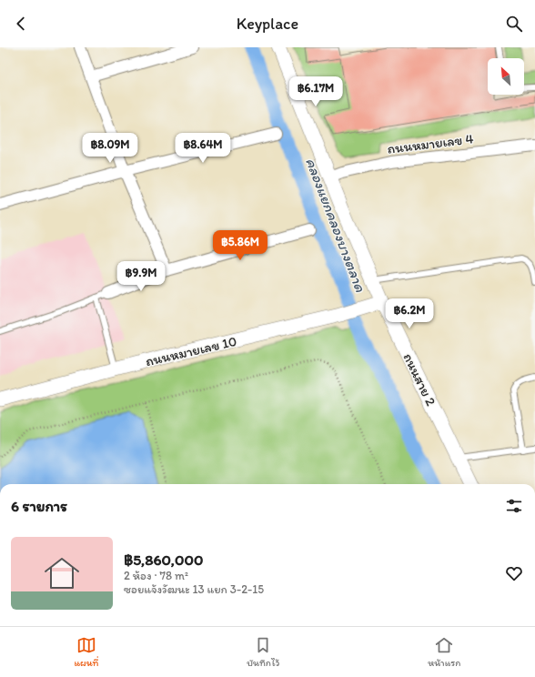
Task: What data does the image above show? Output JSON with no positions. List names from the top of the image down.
{
  "streets": {
    "street": ["ถนนหมายเลข 4", "ถนนหมายเลข 10", "ถนนสาย 2"]
  },
  "crossings": [
    ["ถนนหมายเลข 4", "ถนนสาย 2"],
    ["ถนนหมายเลข 10", "ถนนสาย 2"]
  ],
  "water": ["คลองแยกคลองบางตลาด"],
  "north": "top left",
  "page": {
    "header": "Keyplace",
    "price": [
      "฿6.17M",
      "฿8.09M",
      "฿8.64M",
      "฿5.86M",
      "฿9.9M",
      "฿6.2M"
    ],
    "heading": "6 รายการ",
    "list": [
      {
        "name": "฿5,860,000",
        "note": "2 ห้อง · 78 m² · ซอยแจ้งวัฒนะ 13 แยก 3-2-15"
      }
    ],
    "tabs": ["แผนที่", "บันทึกไว้", "หน้าแรก"]
  }
}
